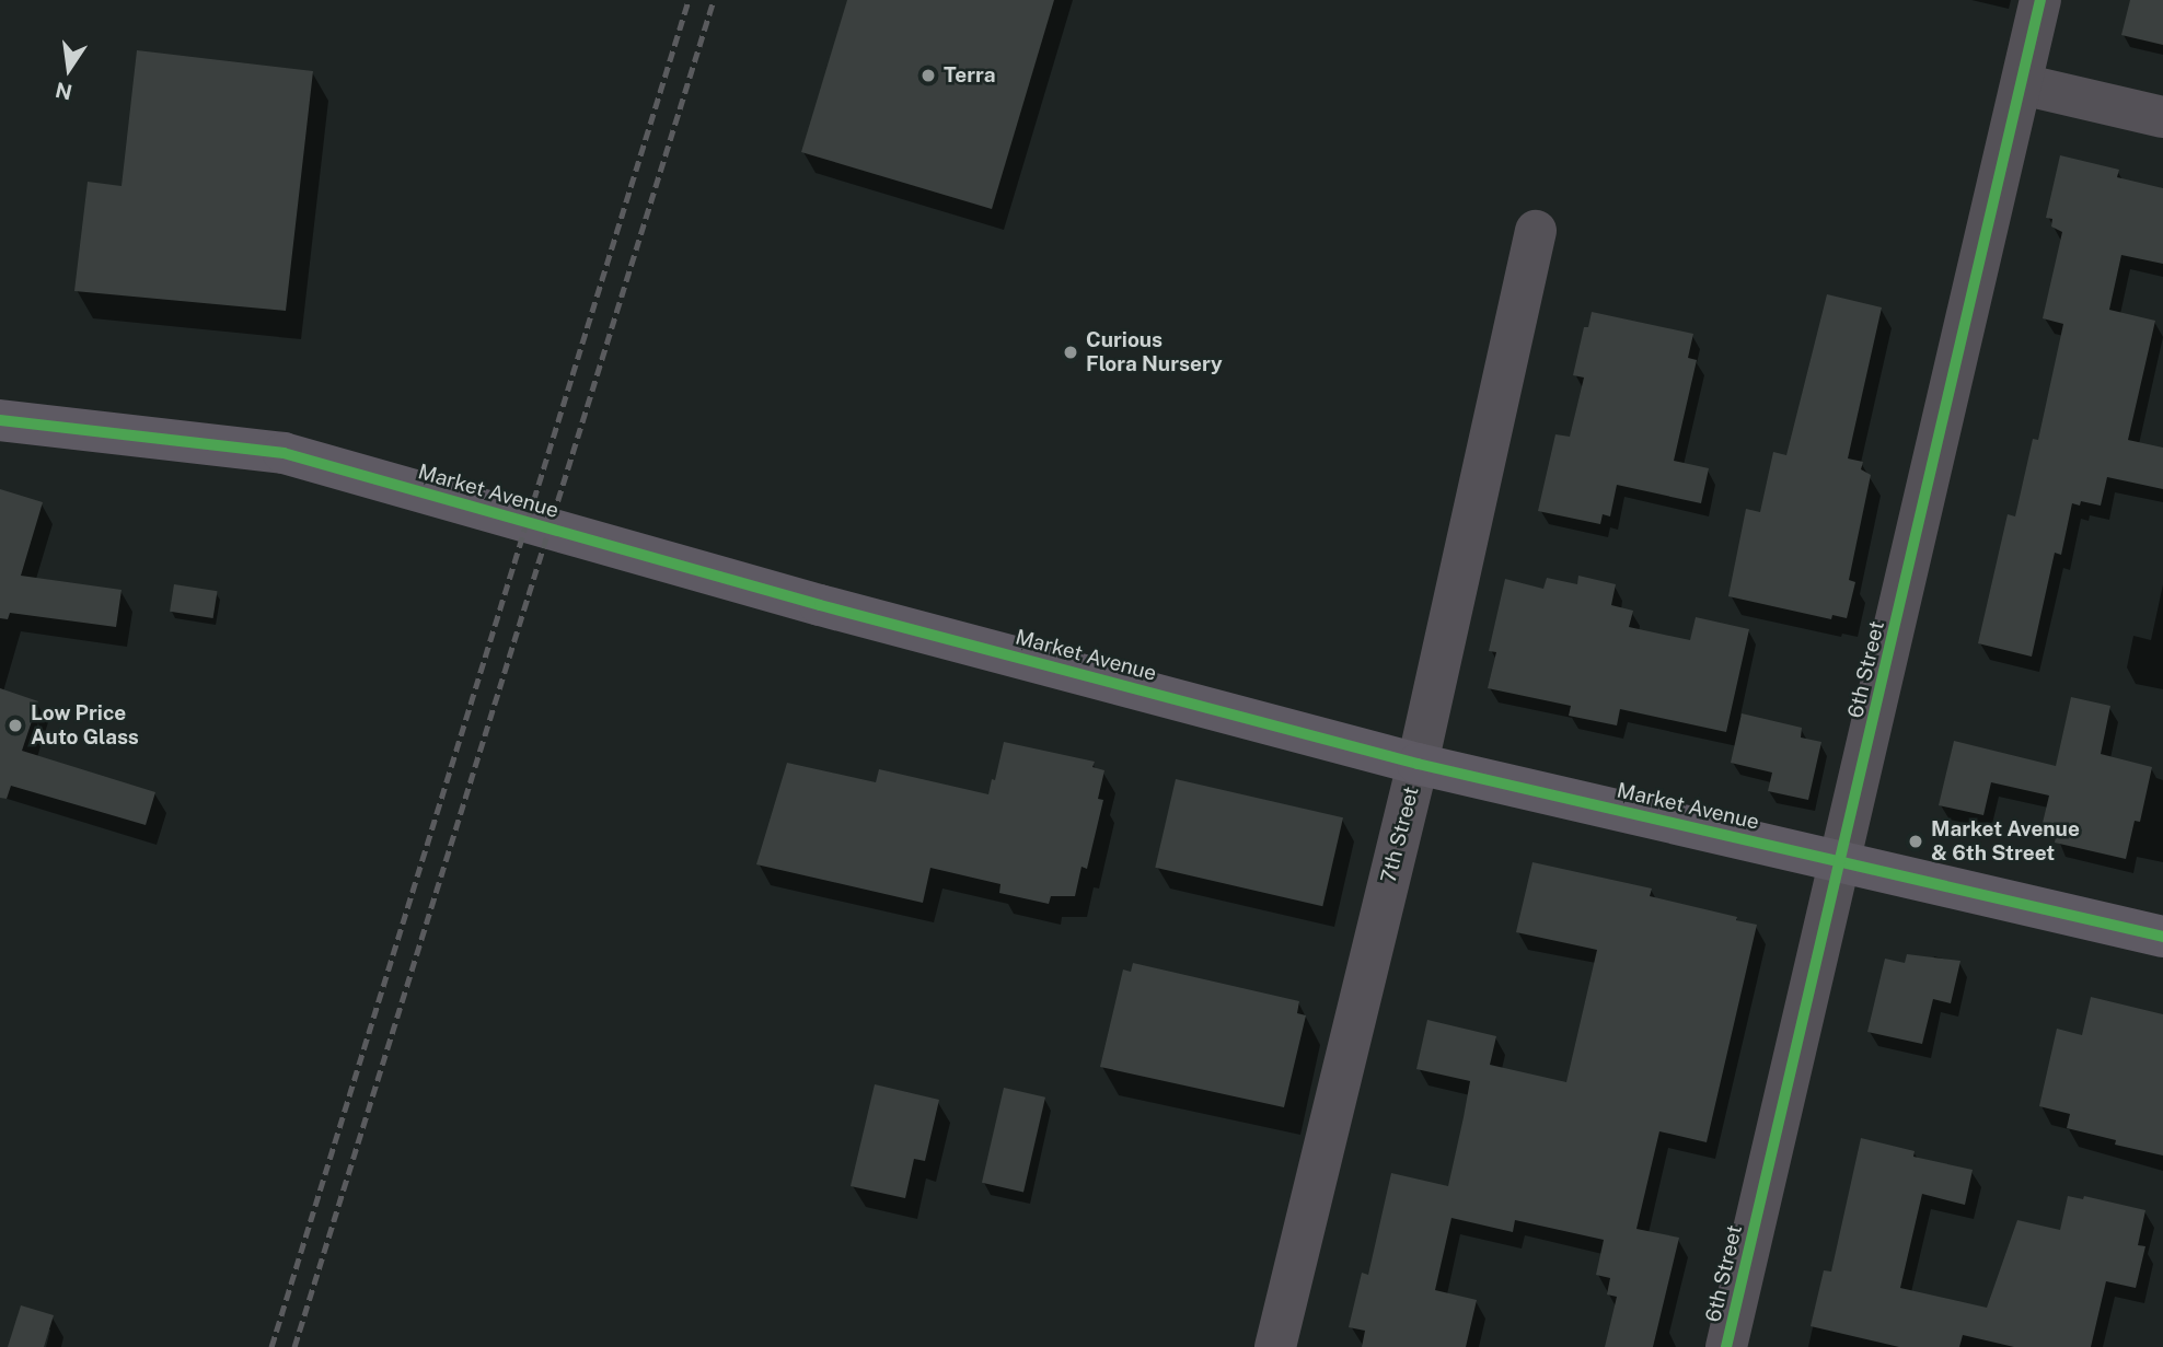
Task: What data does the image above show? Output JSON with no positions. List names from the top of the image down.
{
  "streets": {
    "street": ["Market Avenue", "6th Street", "7th Street"]
  },
  "crossings": [
    ["Market Avenue", "6th Street"],
    ["Market Avenue", "7th Street"]
  ],
  "places": [
    "Terra",
    "Curious Flora Nursery",
    "Low Price Auto Glass",
    "Market Avenue & 6th Street"
  ],
  "north": "bottom"
}
